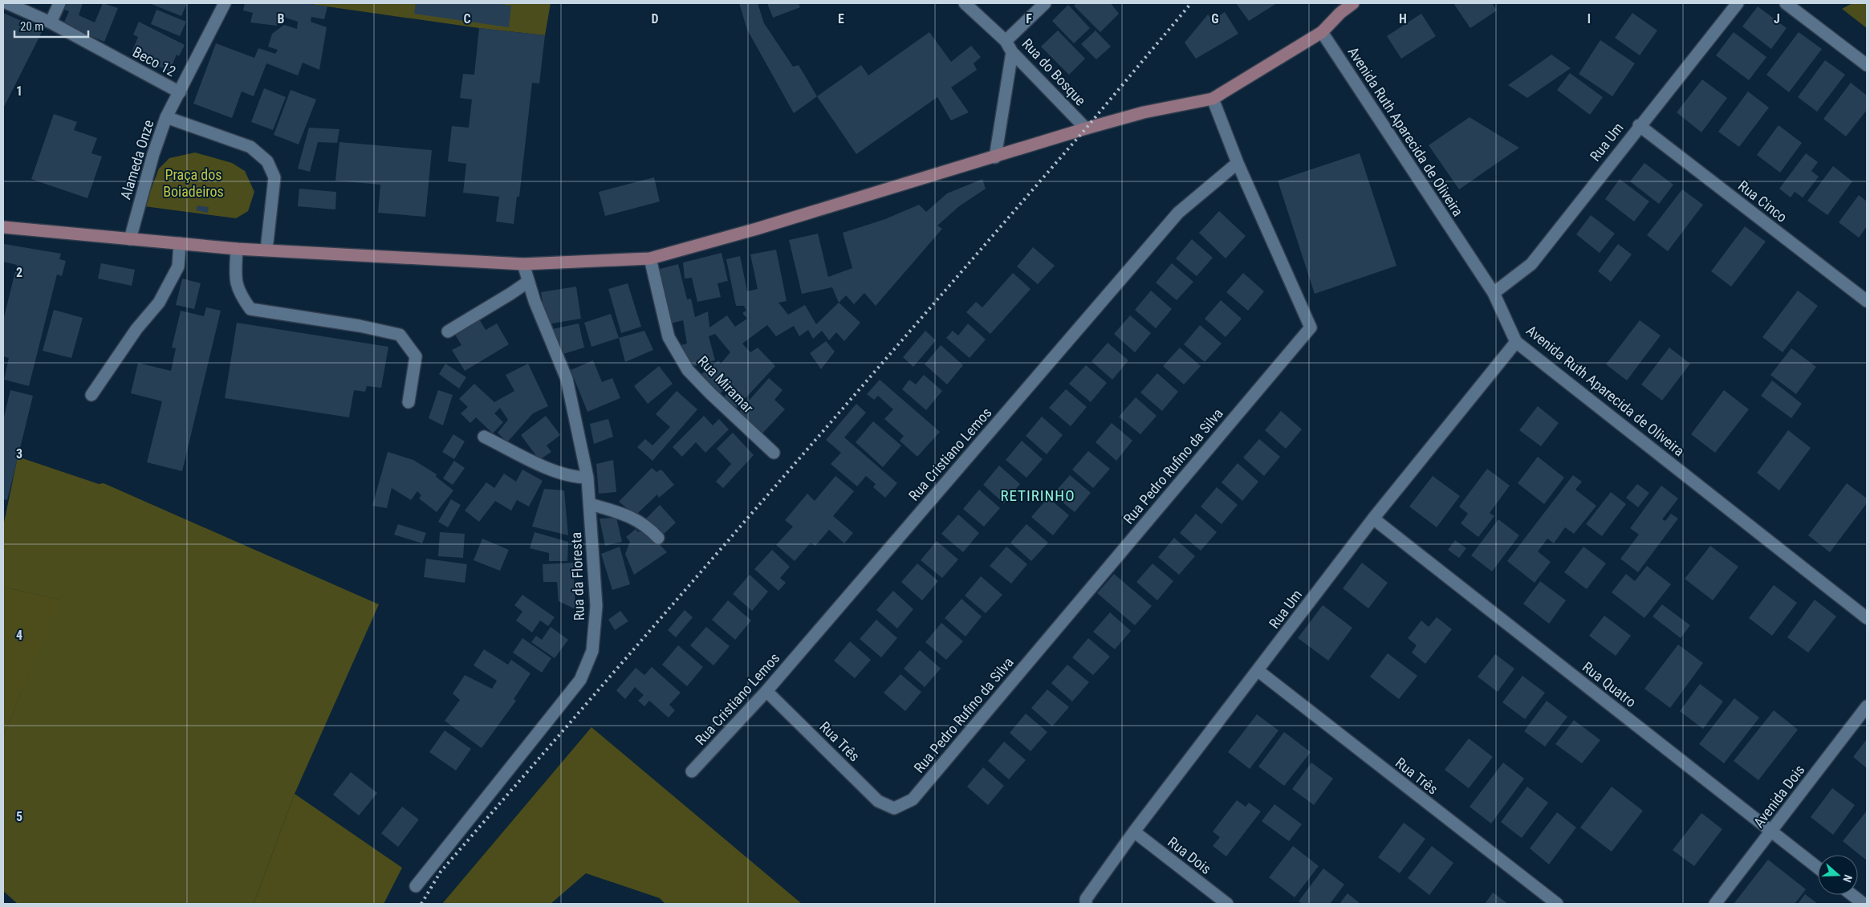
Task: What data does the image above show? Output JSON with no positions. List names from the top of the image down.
{
  "streets": {
    "street": [
      "Beco 12",
      "Rua do Bosque",
      "Avenida Ruth Aparecida de Oliveira",
      "Rua Um",
      "Alameda Onze",
      "Rua Cinco",
      "Rua Miramar",
      "Rua Cristiano Lemos",
      "Rua Pedro Rufino da Silva",
      "Rua da Floresta",
      "Rua Quatro",
      "Rua Três",
      "Avenida Dois",
      "Rua Dois"
    ]
  },
  "crossings": [
    ["Beco 12", "Alameda Onze"],
    ["Avenida Ruth Aparecida de Oliveira", "Rua Um"],
    ["Rua Um", "Rua Cinco"],
    ["Rua Um", "Rua Quatro"],
    ["Rua Um", "Rua Três"],
    ["Rua Um", "Rua Dois"],
    ["Rua Cristiano Lemos", "Rua Pedro Rufino da Silva"],
    ["Rua Cristiano Lemos", "Rua Três"],
    ["Rua Pedro Rufino da Silva", "Rua Três"],
    ["Rua Quatro", "Avenida Dois"]
  ],
  "districts": ["RETIRINHO"],
  "parks": ["Praça dos Boiadeiros"],
  "scale_bar": "20 m",
  "north": "right",
  "grid": {
    "columns": [
      "B",
      "C",
      "D",
      "E",
      "F",
      "G",
      "H",
      "I",
      "J"
    ],
    "rows": [
      "1",
      "2",
      "3",
      "4",
      "5"
    ]
  }
}
